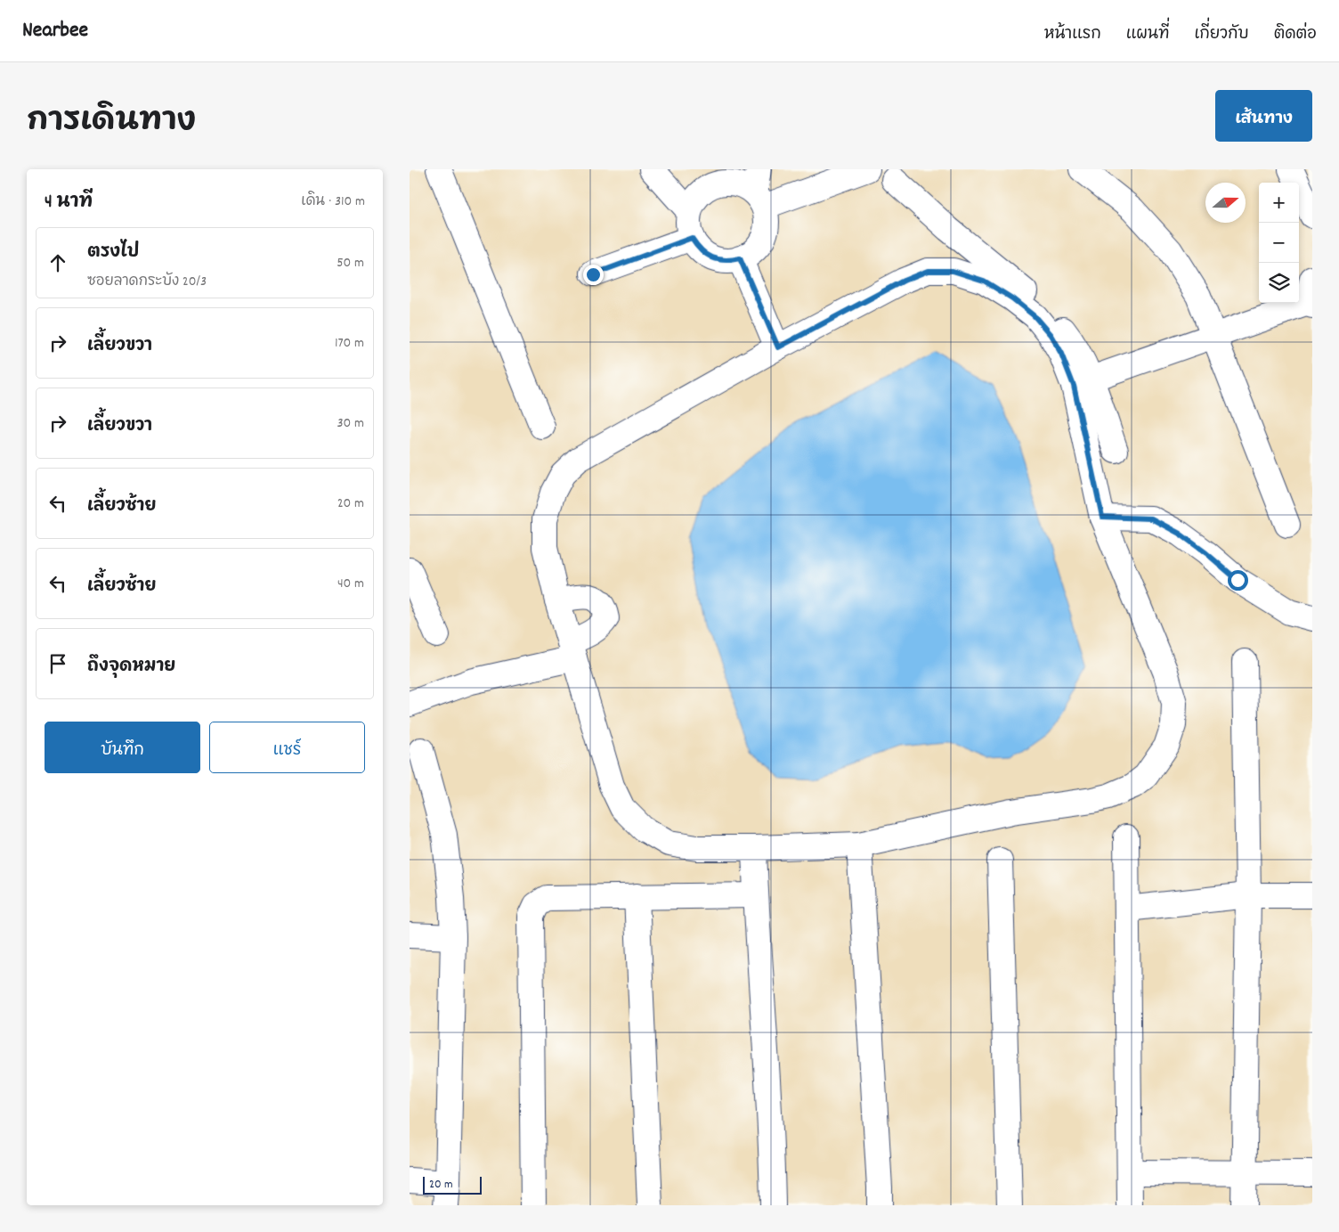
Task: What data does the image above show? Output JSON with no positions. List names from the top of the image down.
{
  "scale_bar": "20 m",
  "north": "right",
  "page": {
    "header": "Nearbee",
    "nav": [
      "หน้าแรก",
      "แผนที่",
      "เกี่ยวกับ",
      "ติดต่อ"
    ],
    "title": "การเดินทาง",
    "buttons": [
      "เส้นทาง",
      ["บันทึก", "แชร์"]
    ],
    "heading": ["4 นาที", "เดิน · 310 m"],
    "map_buttons": ["+", "−"],
    "list": [
      ["ตรงไป", "ซอยลาดกระบัง 20/3", "50 m"],
      ["เลี้ยวขวา", "170 m"],
      ["เลี้ยวขวา", "30 m"],
      ["เลี้ยวซ้าย", "20 m"],
      ["เลี้ยวซ้าย", "40 m"],
      "ถึงจุดหมาย"
    ],
    "scale": "20 m"
  }
}
